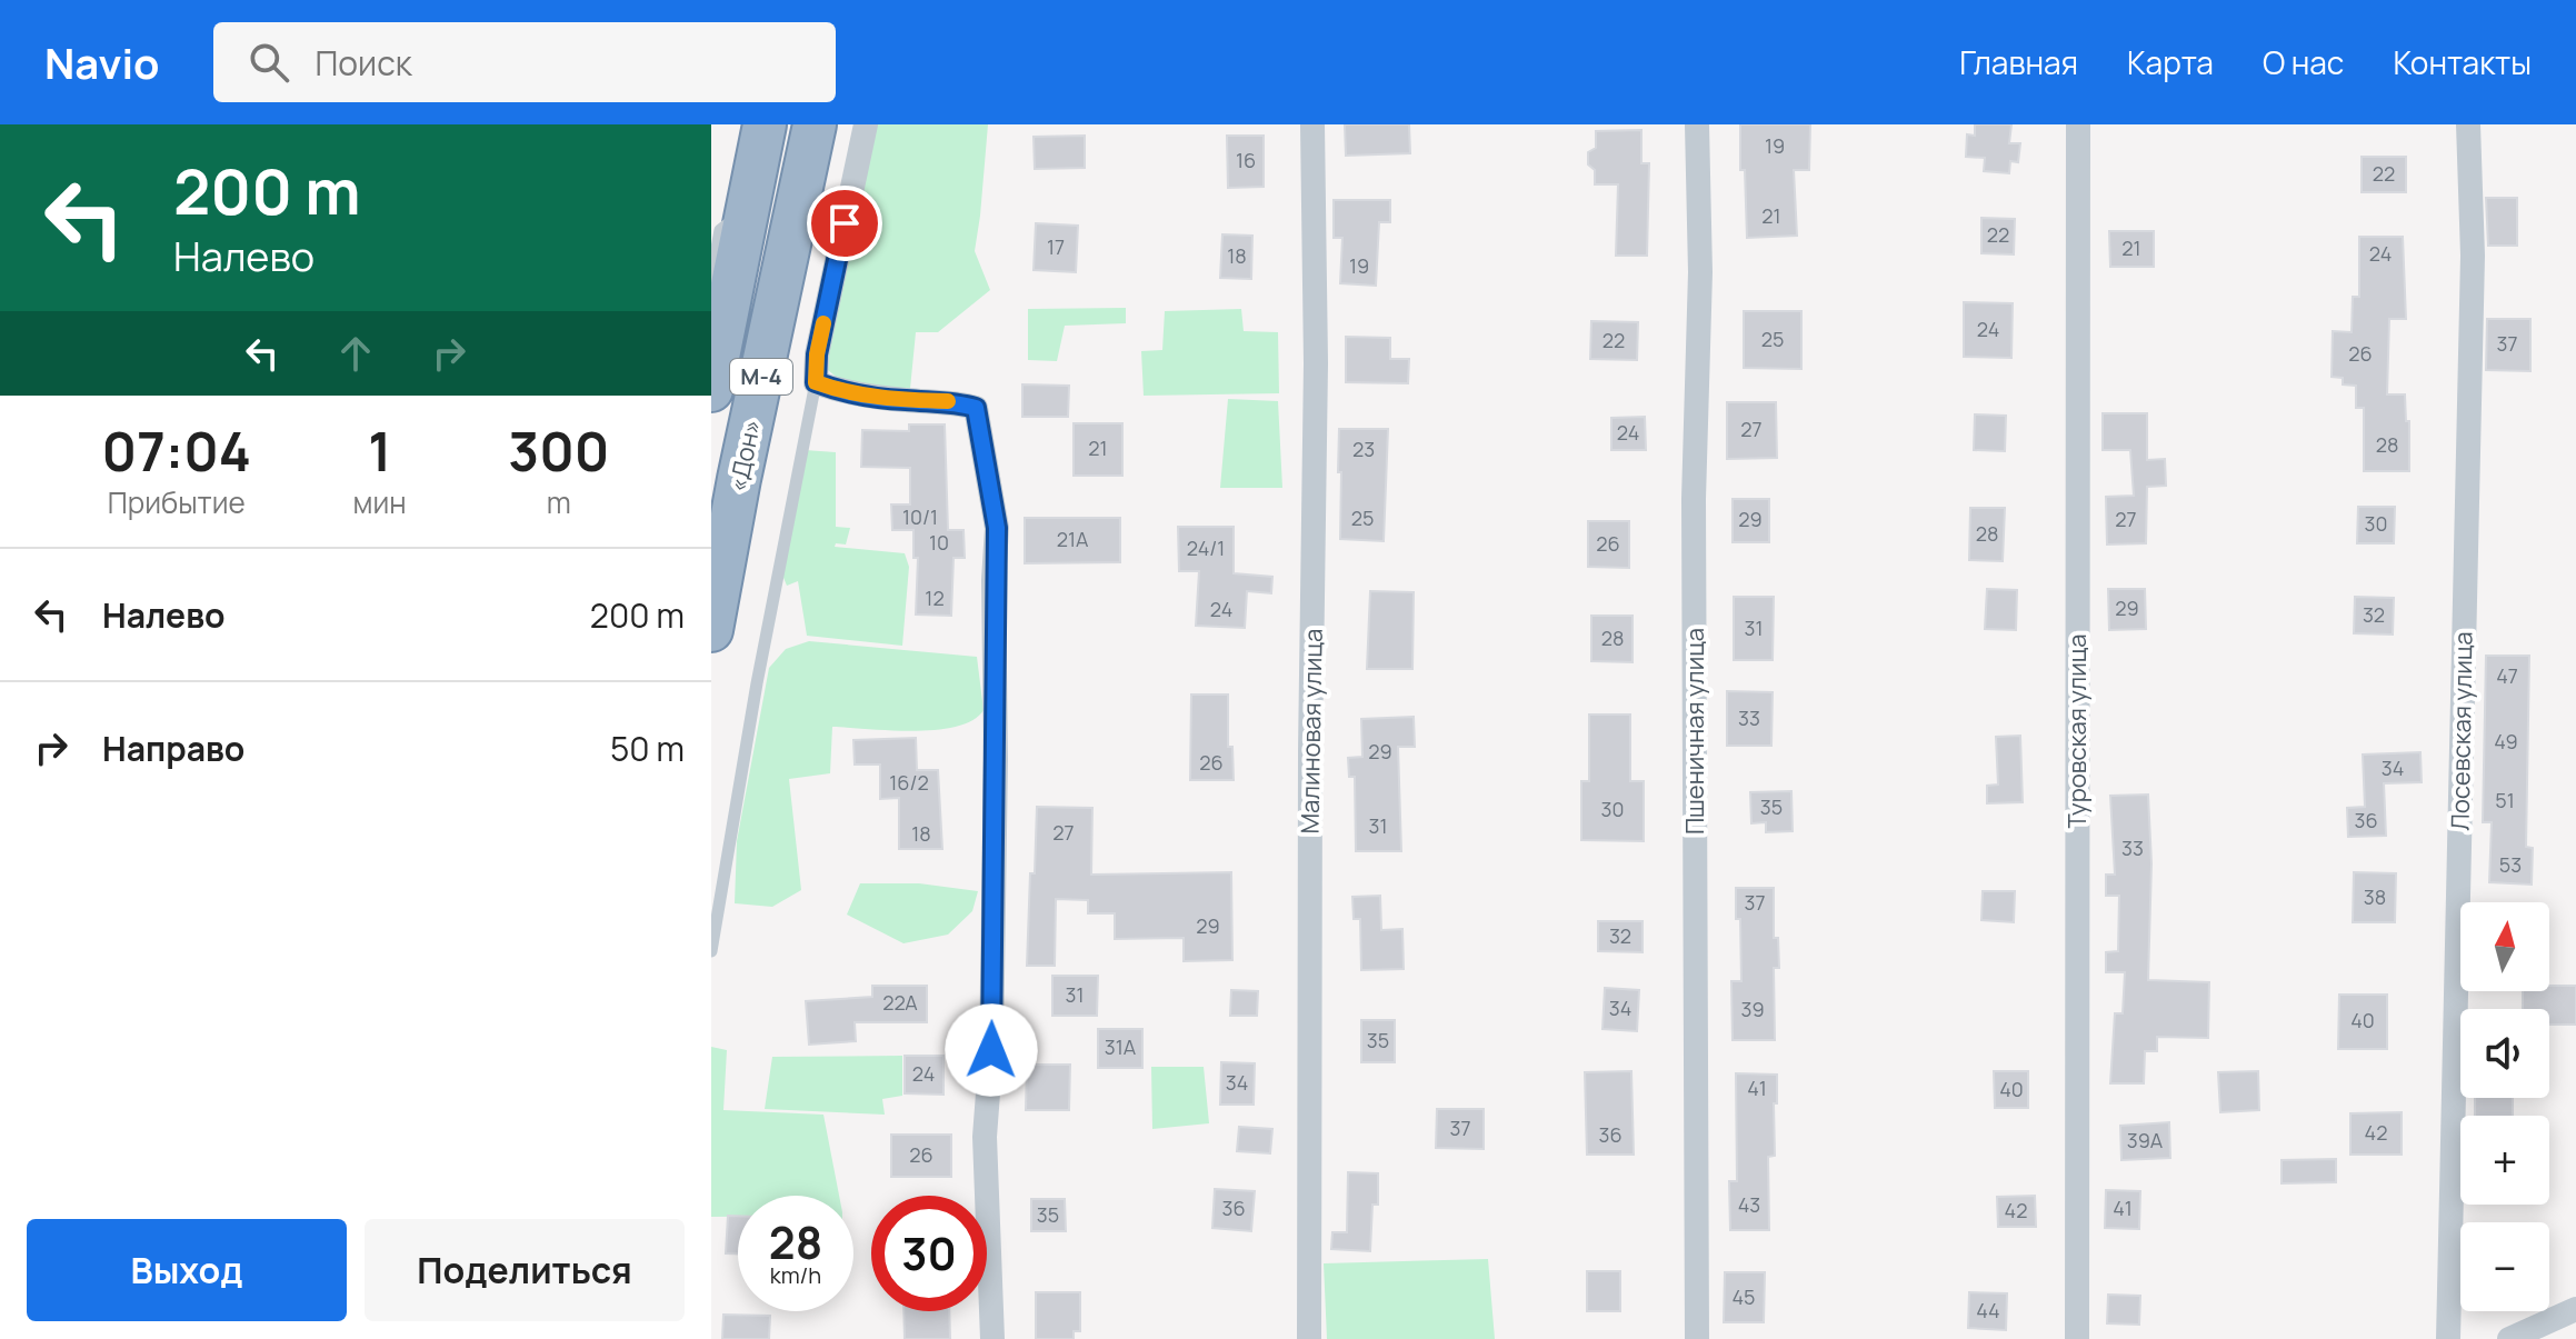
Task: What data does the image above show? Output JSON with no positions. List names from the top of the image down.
{
  "streets": {
    "highway": ["М-4", "«Дон»"],
    "street": [
      "Малиновая улица",
      "Пшеничная улица",
      "Туровская улица",
      "Лосевская улица"
    ]
  },
  "house_numbers": [
    "19",
    "16",
    "22",
    "21",
    "22",
    "17",
    "21",
    "24",
    "18",
    "19",
    "24",
    "25",
    "22",
    "37",
    "26",
    "27",
    "24",
    "28",
    "21",
    "23",
    "10/1",
    "25",
    "29",
    "27",
    "30",
    "28",
    "21А",
    "10",
    "26",
    "24/1",
    "12",
    "29",
    "24",
    "32",
    "31",
    "28",
    "47",
    "33",
    "49",
    "29",
    "26",
    "34",
    "16/2",
    "51",
    "35",
    "30",
    "36",
    "31",
    "27",
    "18",
    "33",
    "53",
    "38",
    "37",
    "29",
    "32",
    "31",
    "22А",
    "34",
    "39",
    "40",
    "35",
    "31А",
    "24",
    "34",
    "41",
    "40",
    "37",
    "42",
    "36",
    "39А",
    "26",
    "43",
    "36",
    "41",
    "42",
    "35",
    "45",
    "44"
  ],
  "north": "top",
  "page": {
    "header": "Navio",
    "search": "Поиск",
    "nav": [
      "Главная",
      "Карта",
      "О нас",
      "Контакты"
    ],
    "turn": ["200 m", "Налево"],
    "eta": [
      "07:04",
      "Прибытие",
      "1",
      "мин",
      "300",
      "m"
    ],
    "list": [
      {
        "name": "Налево",
        "value": "200 m"
      },
      {
        "name": "Направо",
        "value": "50 m"
      }
    ],
    "map_buttons": ["+", "−"],
    "speed": "28 km/h",
    "limit": "30",
    "buttons": ["Выход", "Поделиться"]
  }
}
